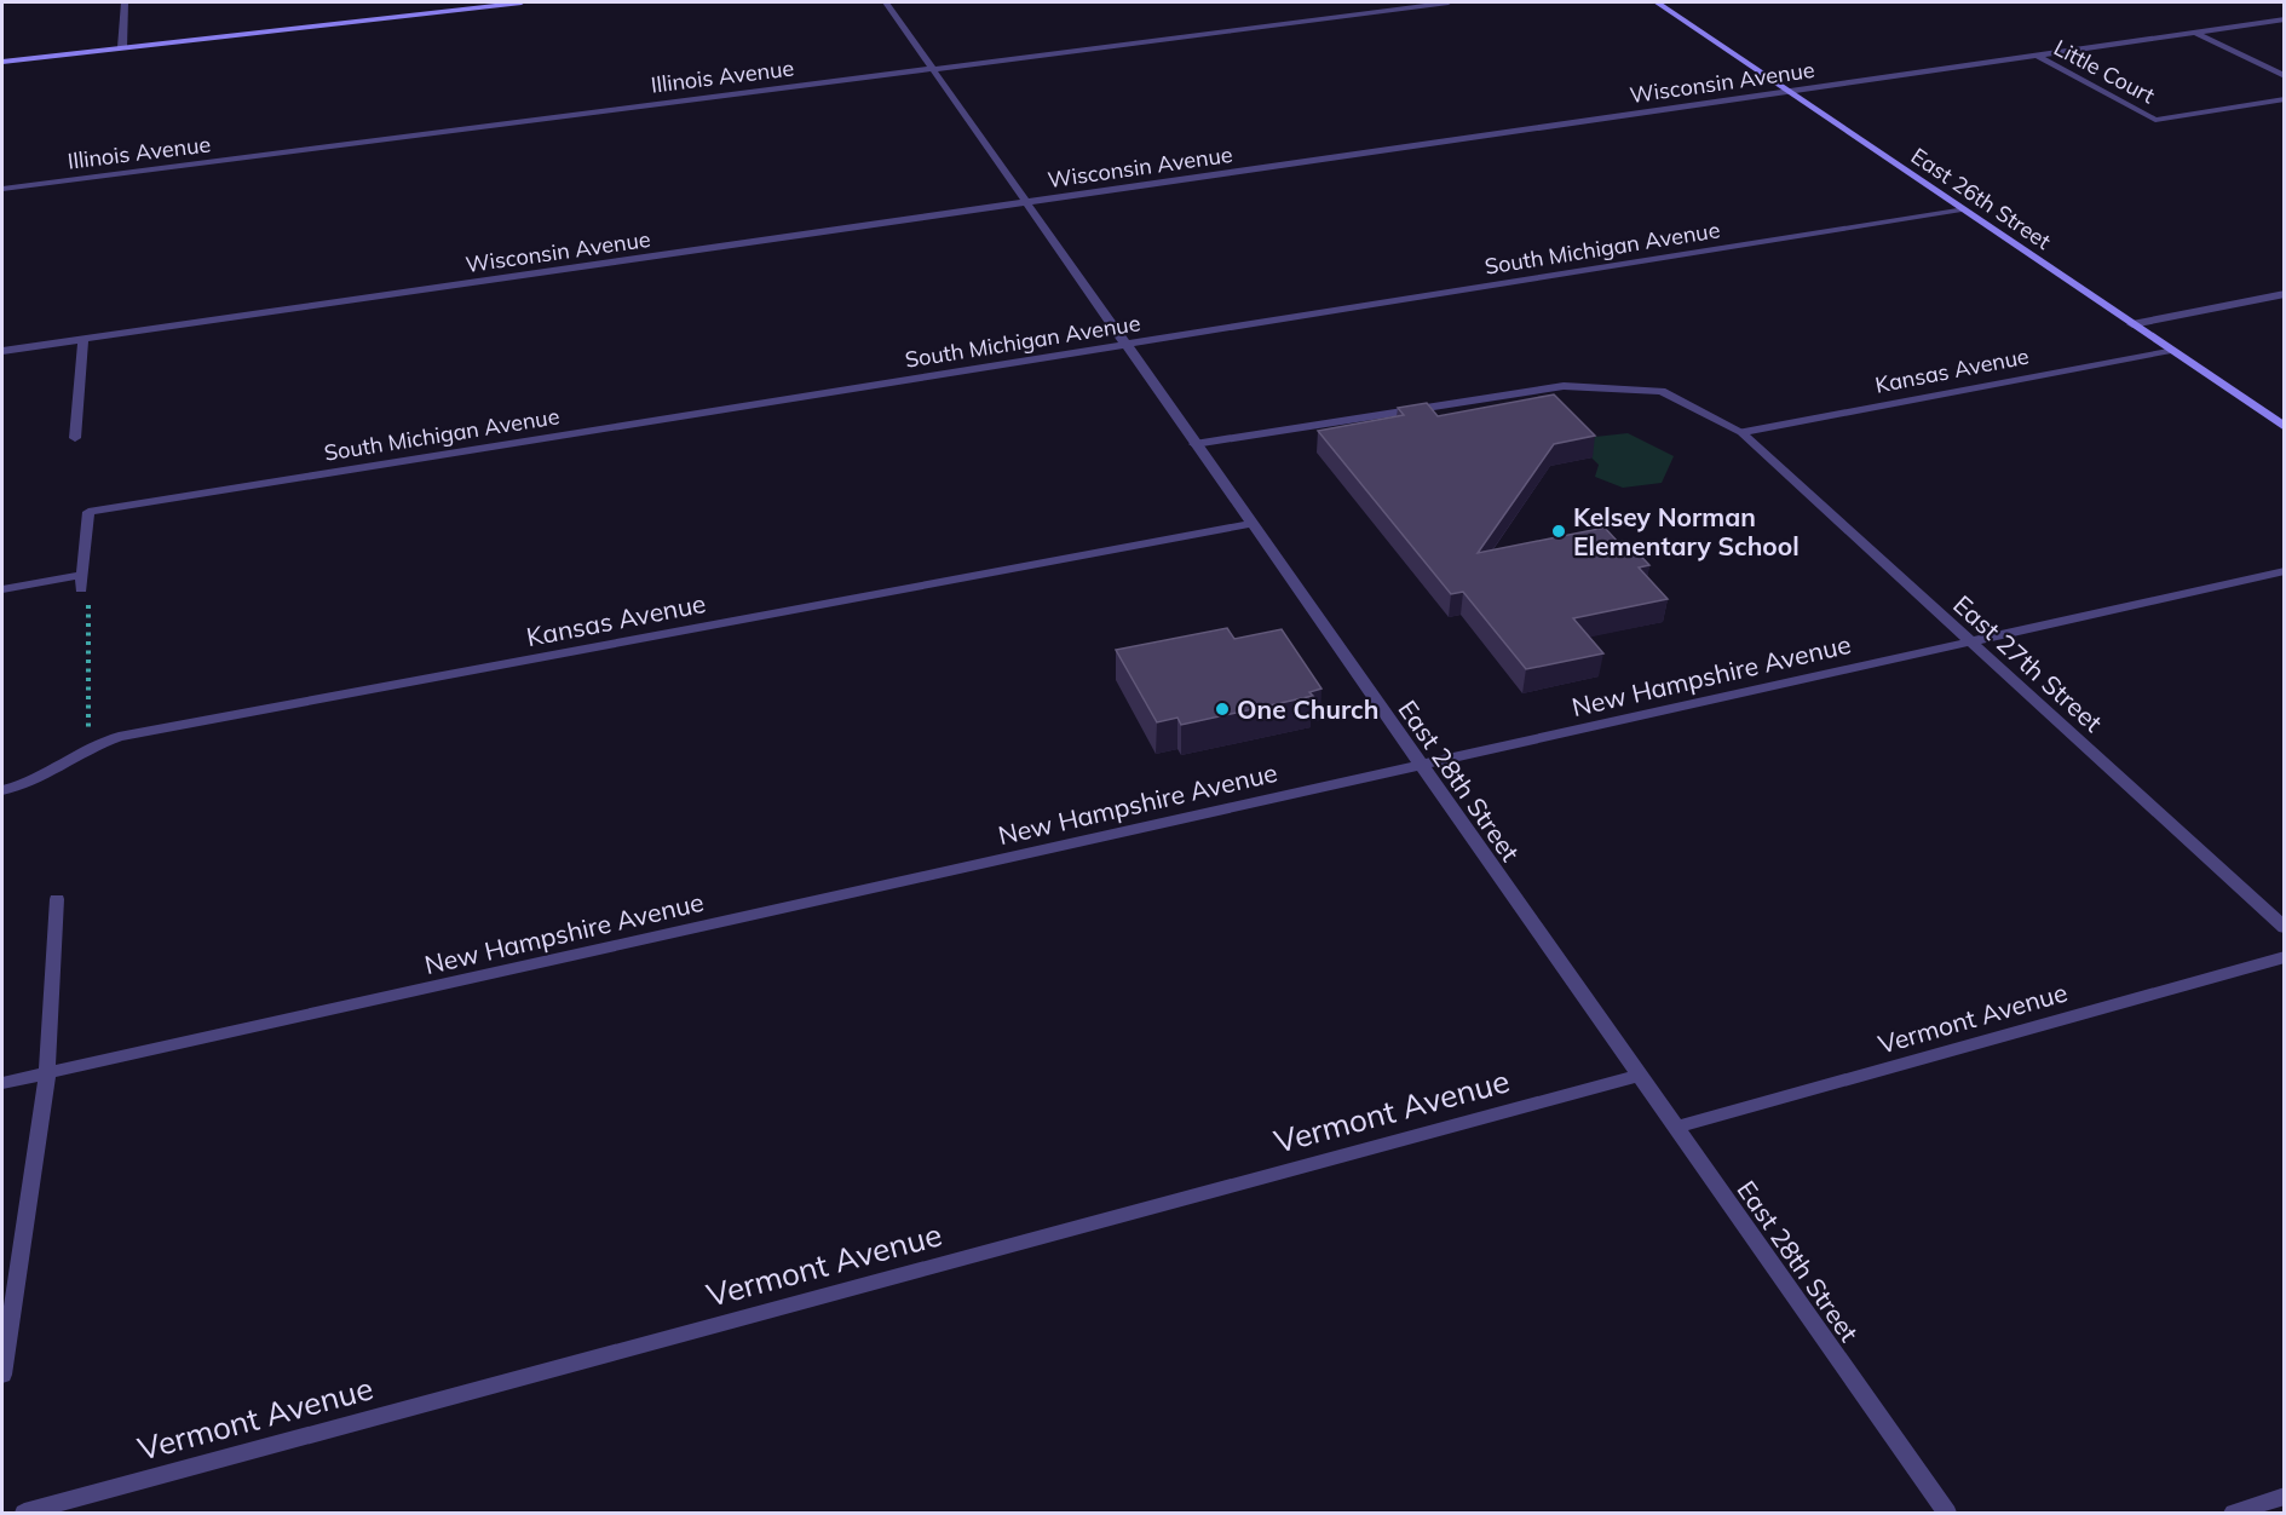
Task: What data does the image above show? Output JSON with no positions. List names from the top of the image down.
{
  "streets": {
    "street": [
      "Little Court",
      "Illinois Avenue",
      "Wisconsin Avenue",
      "East 26th Street",
      "South Michigan Avenue",
      "Kansas Avenue",
      "East 27th Street",
      "New Hampshire Avenue",
      "East 28th Street",
      "Vermont Avenue"
    ]
  },
  "crossings": [
    ["Little Court", "Wisconsin Avenue"],
    ["Illinois Avenue", "East 28th Street"],
    ["Wisconsin Avenue", "East 26th Street"],
    ["Wisconsin Avenue", "East 28th Street"],
    ["East 26th Street", "South Michigan Avenue"],
    ["East 26th Street", "Kansas Avenue"],
    ["South Michigan Avenue", "East 28th Street"],
    ["Kansas Avenue", "East 27th Street"],
    ["Kansas Avenue", "East 28th Street"],
    ["East 27th Street", "New Hampshire Avenue"],
    ["East 27th Street", "East 28th Street"],
    ["New Hampshire Avenue", "East 28th Street"],
    ["East 28th Street", "Vermont Avenue"]
  ],
  "places": ["Kelsey Norman Elementary School", "One Church"]
}
